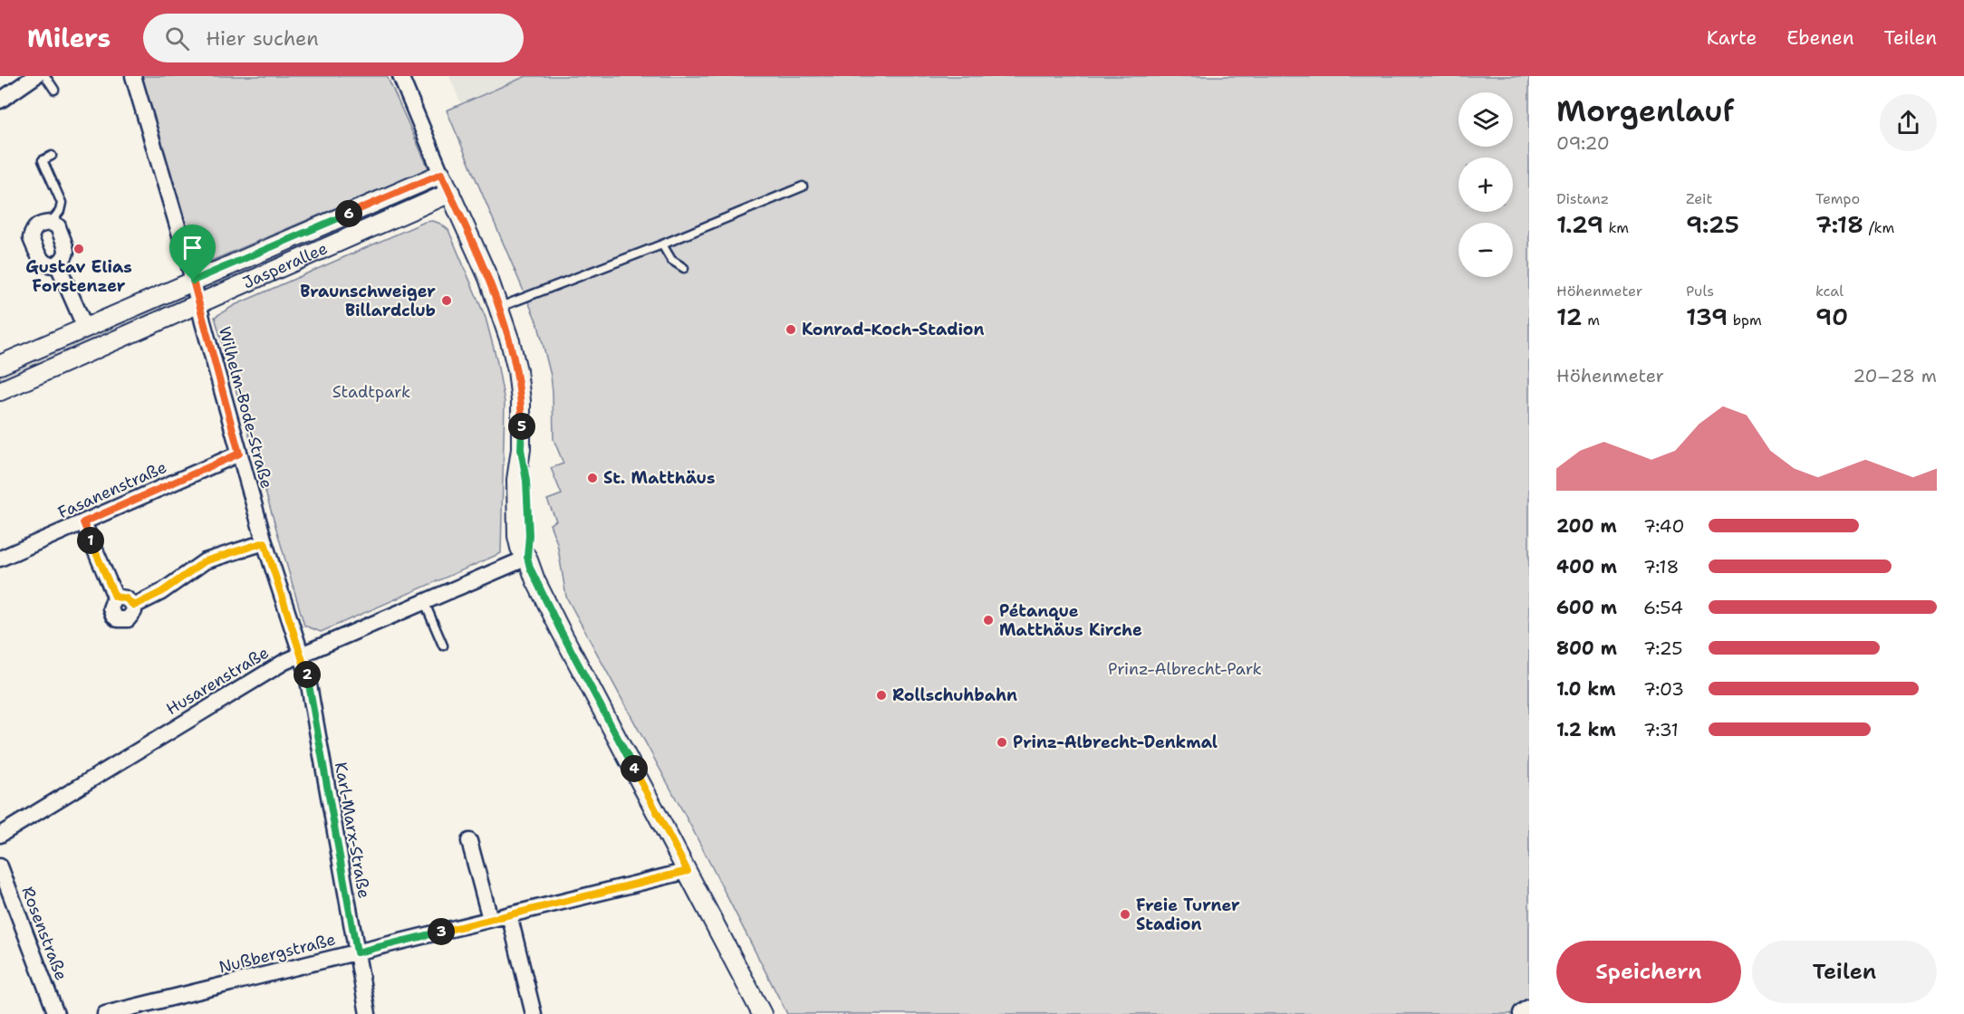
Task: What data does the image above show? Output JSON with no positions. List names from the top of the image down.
{
  "streets": {
    "street": [
      "Jasperallee",
      "Wilhelm-Bode-Straße",
      "Fasanenstraße",
      "Husarenstraße",
      "Karl-Marx-Straße",
      "Rosenstraße",
      "Nußbergstraße"
    ]
  },
  "crossings": [
    ["Jasperallee", "Wilhelm-Bode-Straße"],
    ["Wilhelm-Bode-Straße", "Fasanenstraße"],
    ["Wilhelm-Bode-Straße", "Husarenstraße"],
    ["Wilhelm-Bode-Straße", "Karl-Marx-Straße"],
    ["Husarenstraße", "Karl-Marx-Straße"],
    ["Karl-Marx-Straße", "Nußbergstraße"]
  ],
  "parks": ["Stadtpark", "Prinz-Albrecht-Park"],
  "places": [
    "Gustav Elias Forstenzer",
    "Braunschweiger Billardclub",
    "Konrad-Koch-Stadion",
    "St. Matthäus",
    "Pétanque Matthäus Kirche",
    "Rollschuhbahn",
    "Prinz-Albrecht-Denkmal",
    "Freie Turner Stadion"
  ],
  "page": {
    "header": "Milers",
    "search": "Hier suchen",
    "nav": ["Karte", "Ebenen", "Teilen"],
    "heading": ["Morgenlauf", "09:20"],
    "map_buttons": ["+", "−"],
    "stats": [
      ["Distanz", "1.29 km"],
      ["Zeit", "9:25"],
      ["Tempo", "7:18 /km"],
      ["Höhenmeter", "12 m"],
      ["Puls", "139 bpm"],
      ["kcal", "90"]
    ],
    "pins": [
      "6",
      "5",
      "1",
      "2",
      "4",
      "3"
    ],
    "chart": ["Höhenmeter", "20–28 m"],
    "list": [
      {
        "name": "200 m",
        "note": "7:40"
      },
      {
        "name": "400 m",
        "note": "7:18"
      },
      {
        "name": "600 m",
        "note": "6:54"
      },
      {
        "name": "800 m",
        "note": "7:25"
      },
      {
        "name": "1.0 km",
        "note": "7:03"
      },
      {
        "name": "1.2 km",
        "note": "7:31"
      }
    ],
    "buttons": ["Speichern", "Teilen"]
  }
}
